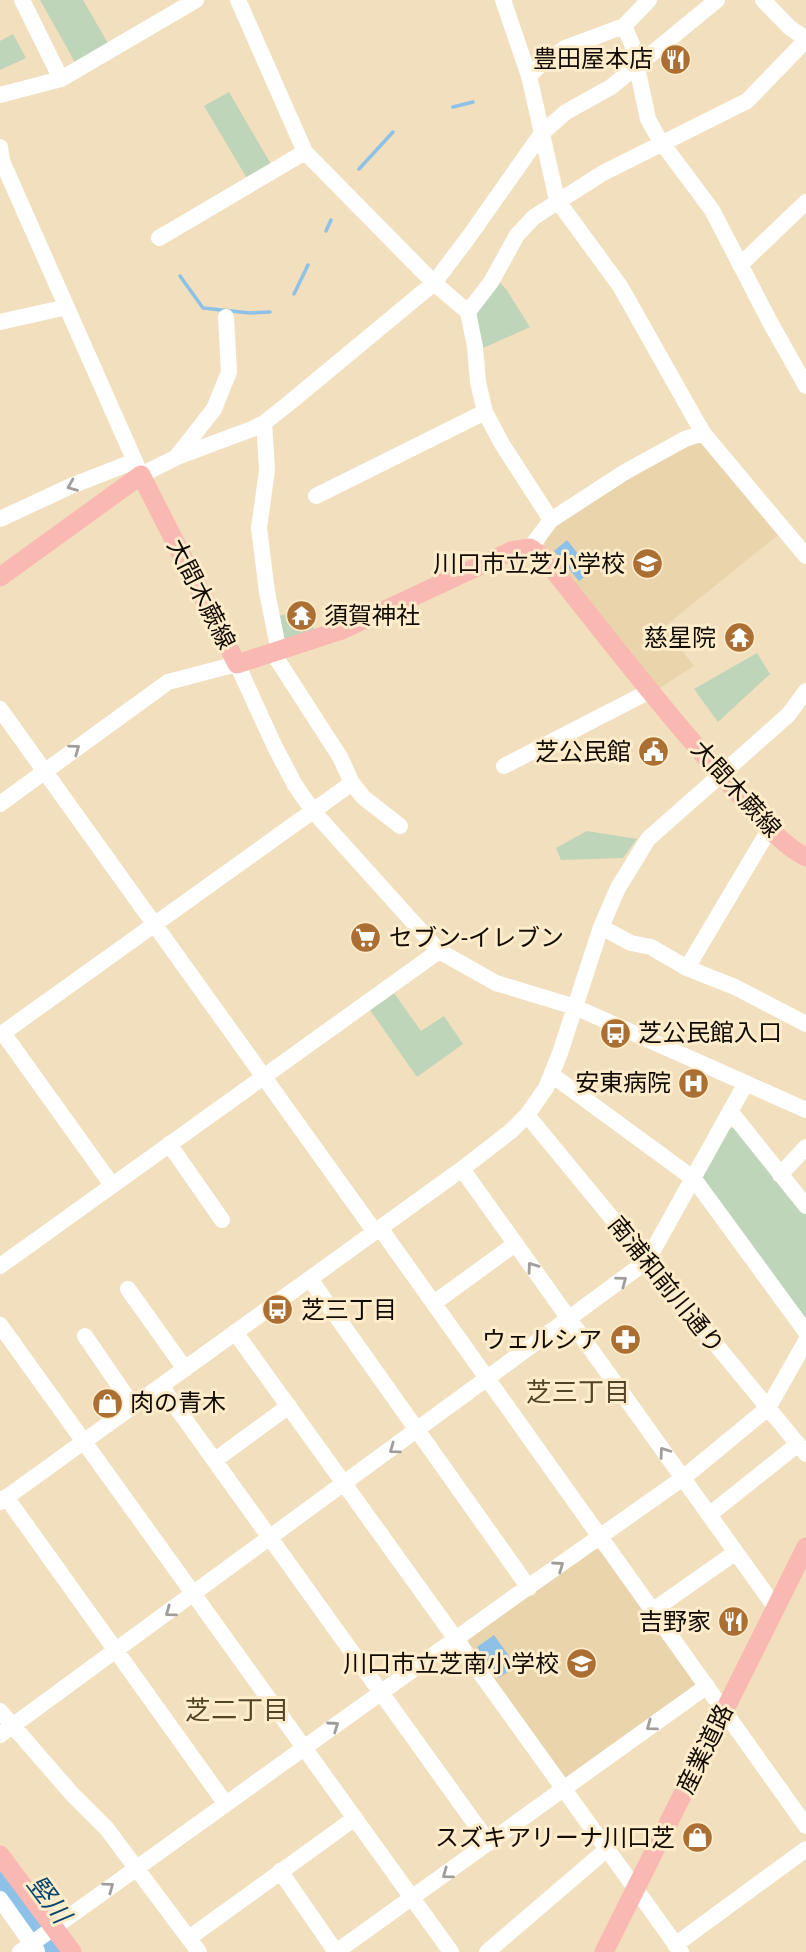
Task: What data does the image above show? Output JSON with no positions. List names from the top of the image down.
{
  "streets": {
    "main road": ["大間木蕨線", "産業道路"],
    "street": ["南浦和前川通り"]
  },
  "districts": ["芝三丁目", "芝二丁目"],
  "water": ["竪川"],
  "places": {
    "restaurant": ["豊田屋本店", "吉野家"],
    "school or university": ["川口市立芝小学校", "川口市立芝南小学校"],
    "temple": ["須賀神社", "慈星院"],
    "public building": ["芝公民館"],
    "supermarket": ["セブン-イレブン"],
    "bus stop": ["芝公民館入口", "芝三丁目"],
    "hospital": ["安東病院"],
    "pharmacy": ["ウェルシア"],
    "shop": ["肉の青木", "スズキアリーナ川口芝"]
  }
}
